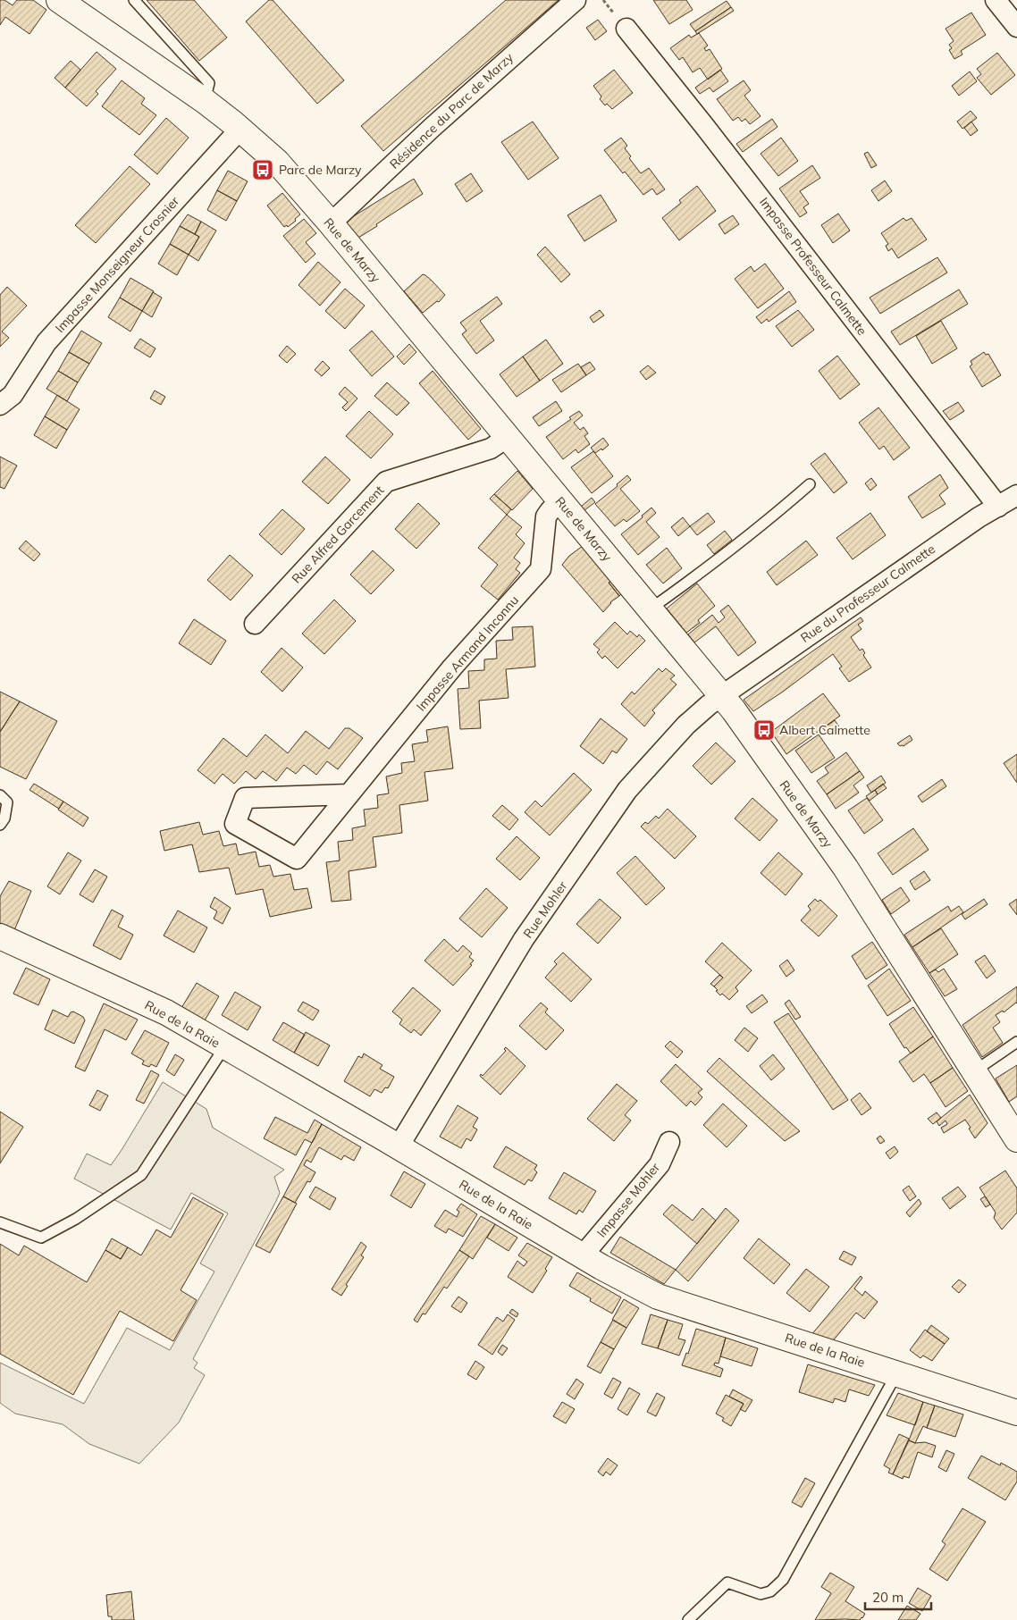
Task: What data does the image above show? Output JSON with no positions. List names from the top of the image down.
{
  "streets": {
    "main road": ["Rue de Marzy", "Rue de la Raie"],
    "street": [
      "Résidence du Parc de Marzy",
      "Impasse Monseigneur Crosnier",
      "Impasse Professeur Calmette",
      "Rue Alfred Garcement",
      "Rue du Professeur Calmette",
      "Impasse Armand Inconnu",
      "Rue Mohler",
      "Impasse Mohler"
    ]
  },
  "crossings": [
    ["Résidence du Parc de Marzy", "Rue de Marzy"],
    ["Rue de Marzy", "Impasse Monseigneur Crosnier"],
    ["Rue de Marzy", "Rue Alfred Garcement"],
    ["Rue de Marzy", "Rue du Professeur Calmette"],
    ["Rue de Marzy", "Impasse Armand Inconnu"],
    ["Rue de Marzy", "Rue Mohler"],
    ["Impasse Professeur Calmette", "Rue du Professeur Calmette"],
    ["Rue du Professeur Calmette", "Rue Mohler"],
    ["Rue Mohler", "Rue de la Raie"],
    ["Rue de la Raie", "Impasse Mohler"]
  ],
  "places": {
    "bus stop": ["Parc de Marzy", "Albert Calmette"]
  },
  "scale_bar": "20 m"
}
